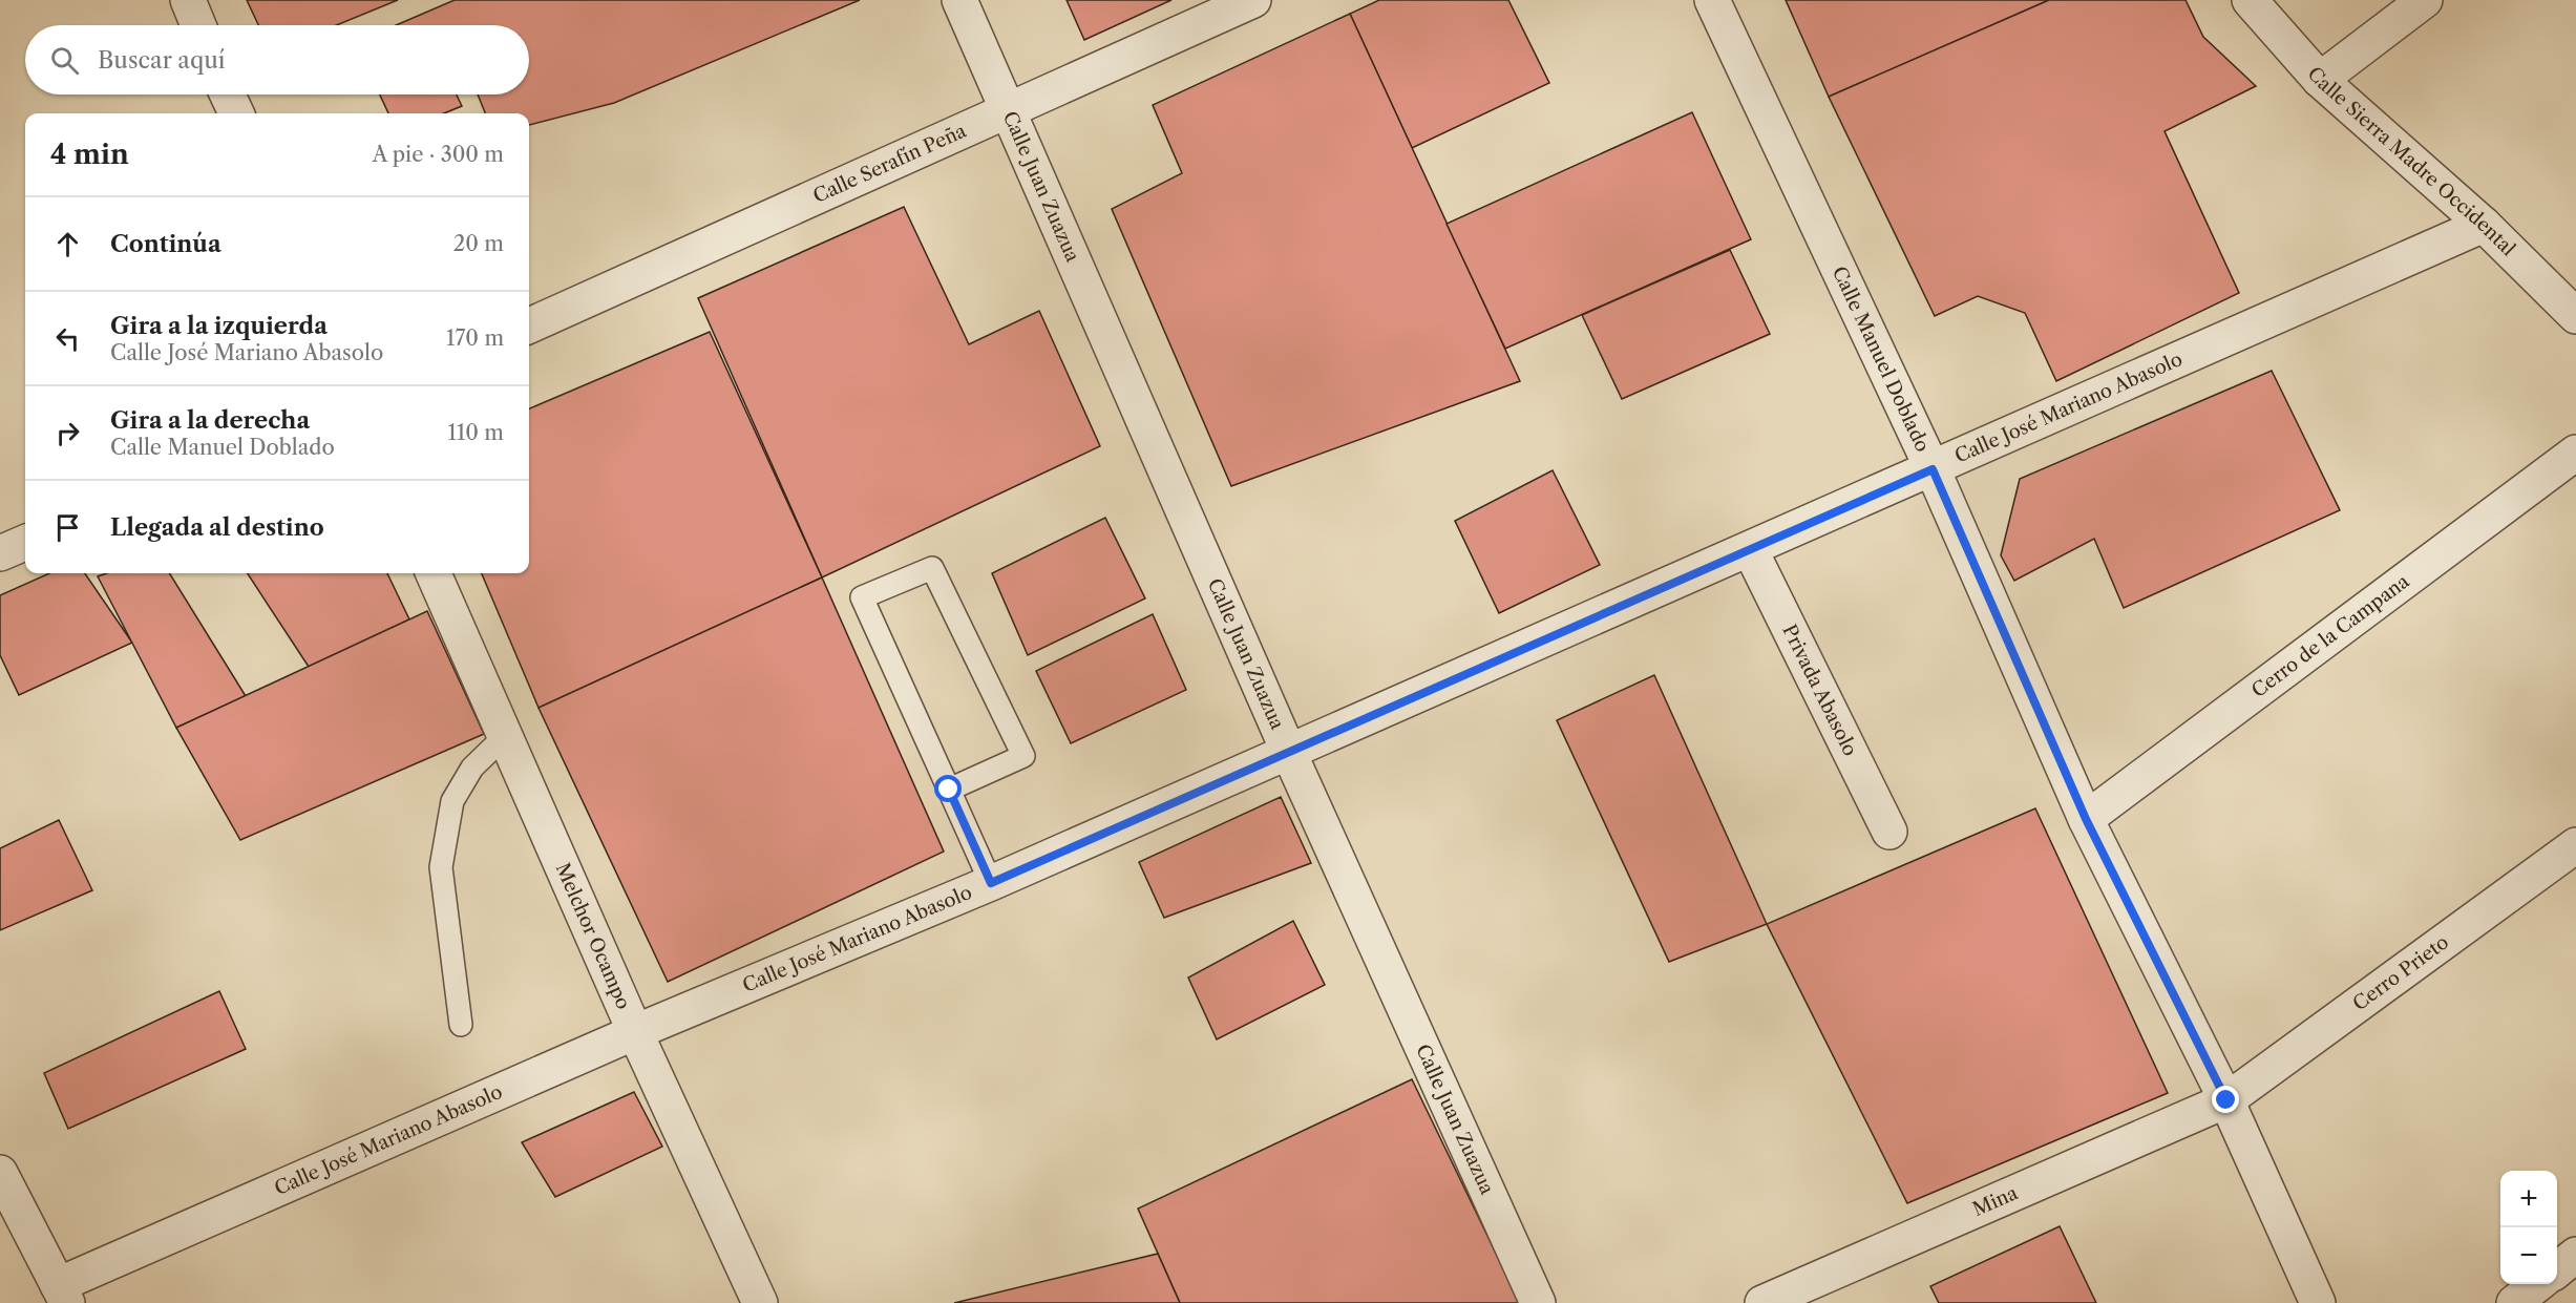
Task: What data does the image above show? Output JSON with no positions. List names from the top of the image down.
{
  "streets": {
    "street": [
      "Calle Sierra Madre Occidental",
      "Calle Serafín Peña",
      "Calle Juan Zuazua",
      "Calle Manuel Doblado",
      "Calle José Mariano Abasolo",
      "Cerro de la Campana",
      "Privada Abasolo",
      "Melchor Ocampo",
      "Cerro Prieto",
      "Mina"
    ]
  },
  "crossings": [
    ["Calle Sierra Madre Occidental", "Calle José Mariano Abasolo"],
    ["Calle Serafín Peña", "Calle Juan Zuazua"],
    ["Calle Juan Zuazua", "Calle José Mariano Abasolo"],
    ["Calle Manuel Doblado", "Calle José Mariano Abasolo"],
    ["Calle Manuel Doblado", "Cerro de la Campana"],
    ["Calle Manuel Doblado", "Cerro Prieto"],
    ["Calle Manuel Doblado", "Mina"],
    ["Calle José Mariano Abasolo", "Privada Abasolo"],
    ["Calle José Mariano Abasolo", "Melchor Ocampo"],
    ["Cerro Prieto", "Mina"]
  ],
  "page": {
    "search": "Buscar aquí",
    "heading": ["4 min", "A pie · 300 m"],
    "list": [
      ["Continúa", "20 m"],
      ["Gira a la izquierda", "Calle José Mariano Abasolo", "170 m"],
      ["Gira a la derecha", "Calle Manuel Doblado", "110 m"],
      "Llegada al destino"
    ],
    "map_buttons": ["+", "−"]
  }
}
